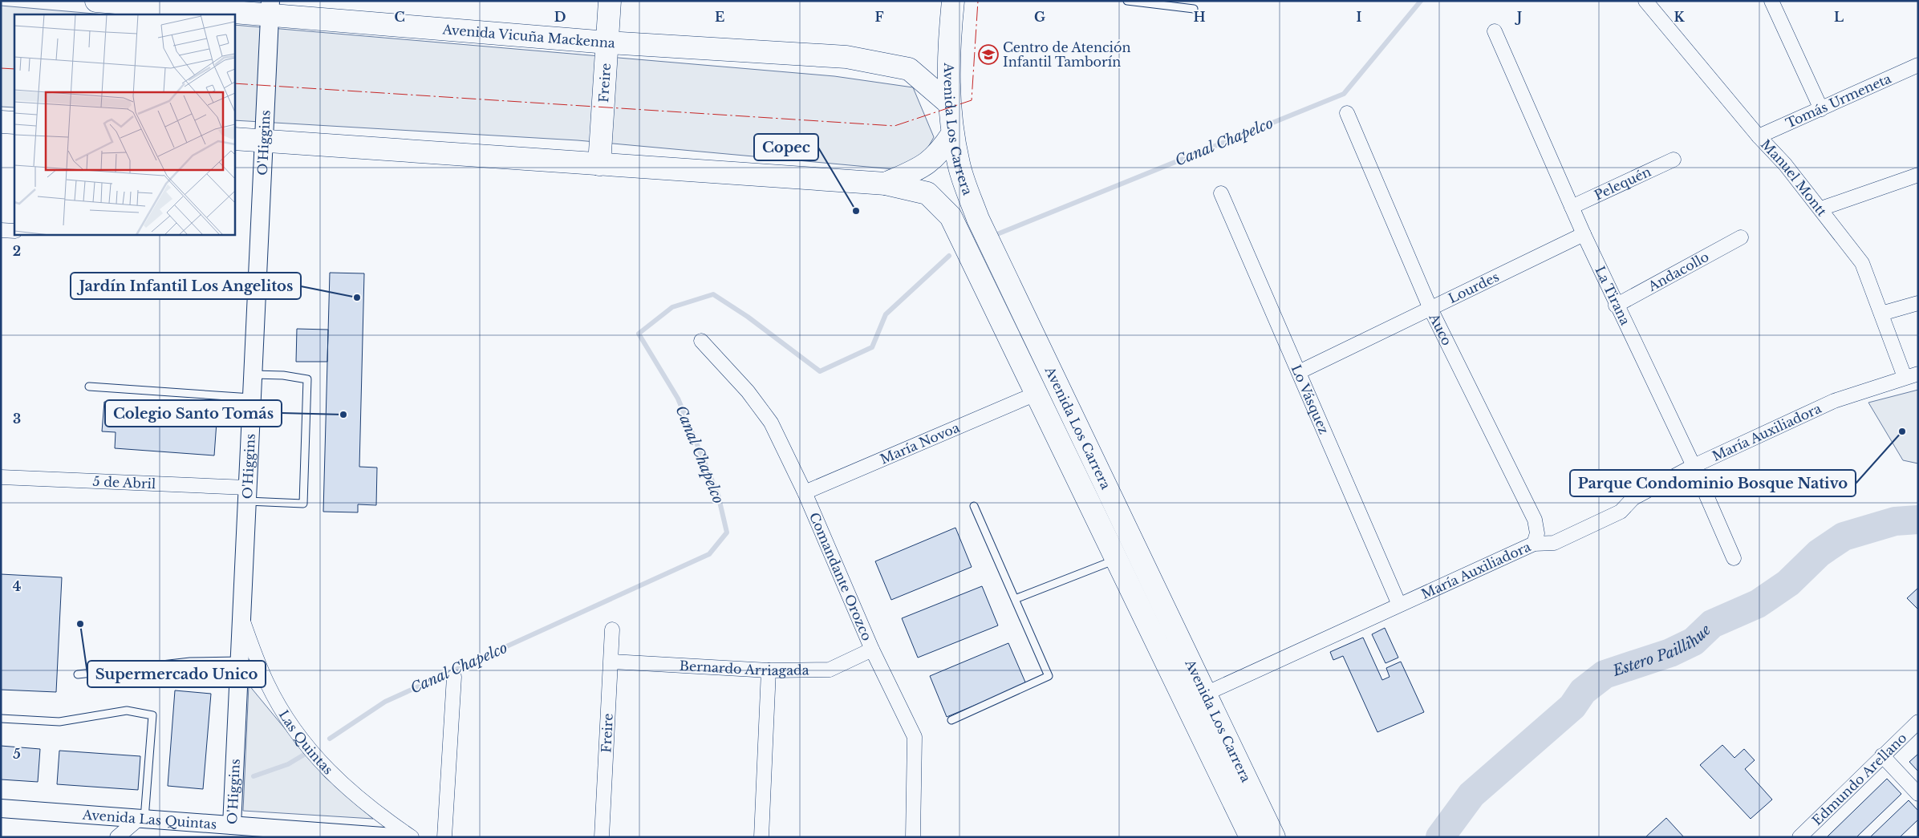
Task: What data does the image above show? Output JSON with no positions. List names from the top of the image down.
{
  "streets": {
    "main road": ["Avenida Vicuña Mackenna", "Freire", "Avenida Los Carrera"],
    "street": [
      "Tomás Urmeneta",
      "O'Higgins",
      "Manuel Montt",
      "Pelequén",
      "Andacollo",
      "Lourdes",
      "La Tirana",
      "Auco",
      "Lo Vásquez",
      "María Auxiliadora",
      "María Novoa",
      "5 de Abril",
      "Comandante Orozco",
      "Bernardo Arriagada",
      "Las Quintas",
      "Edmundo Arellano",
      "Avenida Las Quintas"
    ]
  },
  "crossings": [
    ["Avenida Vicuña Mackenna", "Freire"],
    ["Avenida Vicuña Mackenna", "Avenida Los Carrera"],
    ["Avenida Vicuña Mackenna", "O'Higgins"],
    ["Freire", "Bernardo Arriagada"],
    ["Tomás Urmeneta", "Manuel Montt"],
    ["Avenida Los Carrera", "María Auxiliadora"],
    ["Avenida Los Carrera", "María Novoa"],
    ["O'Higgins", "5 de Abril"],
    ["O'Higgins", "Las Quintas"],
    ["O'Higgins", "Avenida Las Quintas"],
    ["Manuel Montt", "María Auxiliadora"],
    ["Pelequén", "La Tirana"],
    ["Andacollo", "La Tirana"],
    ["Lourdes", "La Tirana"],
    ["Lourdes", "Auco"],
    ["Lourdes", "Lo Vásquez"],
    ["La Tirana", "María Auxiliadora"],
    ["Auco", "María Auxiliadora"],
    ["Lo Vásquez", "María Auxiliadora"],
    ["María Novoa", "Comandante Orozco"],
    ["Comandante Orozco", "Bernardo Arriagada"]
  ],
  "water": ["Canal Chapelco", "Estero Paillihue"],
  "places": {
    "school or university": ["Centro de Atención Infantil Tamborín"],
    "other": [
      "Copec",
      "Jardín Infantil Los Angelitos",
      "Colegio Santo Tomás",
      "Parque Condominio Bosque Nativo",
      "Supermercado Unico"
    ]
  },
  "grid": {
    "columns": [
      "C",
      "D",
      "E",
      "F",
      "G",
      "H",
      "I",
      "J",
      "K",
      "L"
    ],
    "rows": [
      "2",
      "3",
      "4",
      "5"
    ]
  }
}
